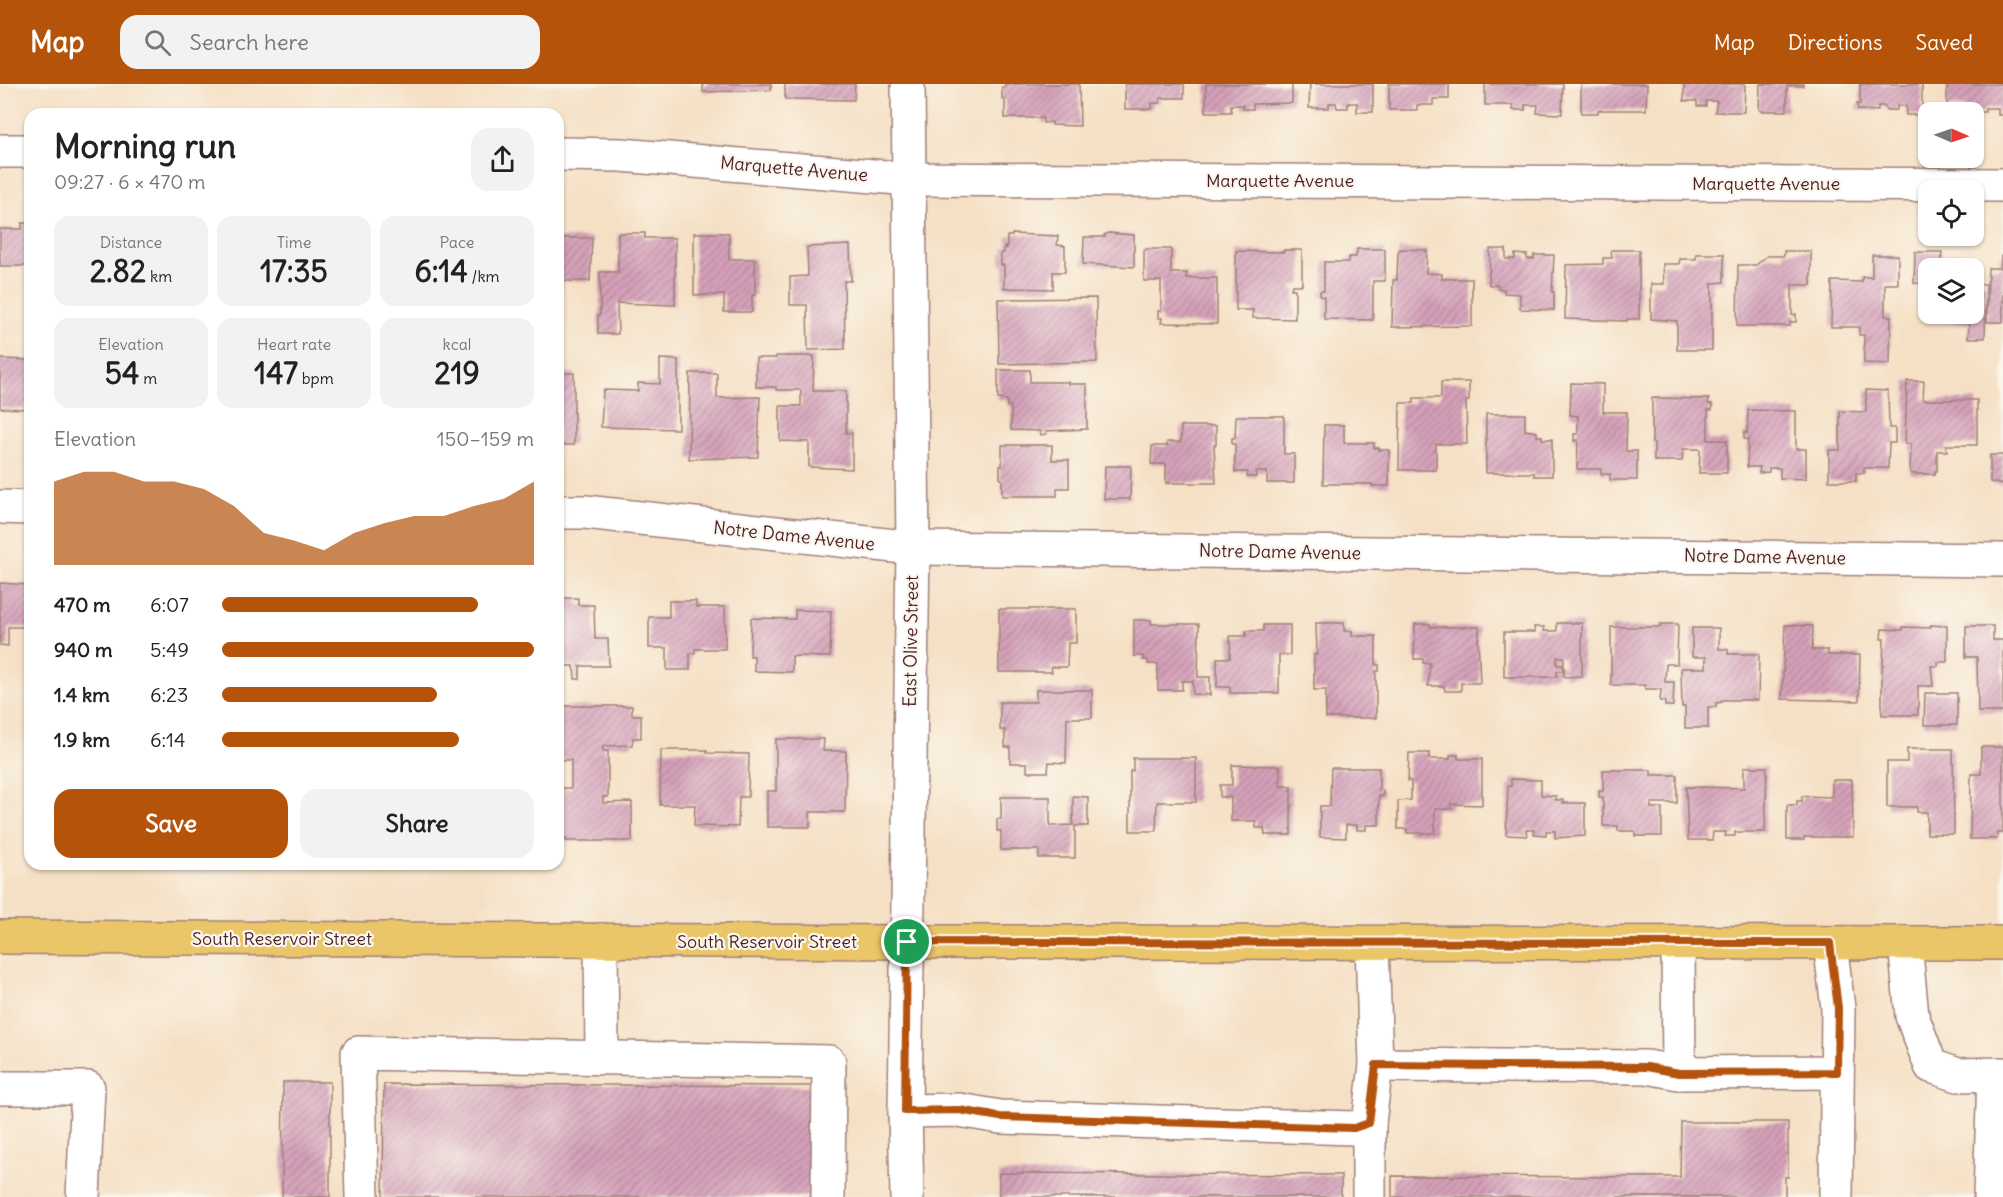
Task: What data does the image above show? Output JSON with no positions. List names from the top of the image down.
{
  "streets": {
    "main road": ["South Reservoir Street"],
    "street": ["Marquette Avenue", "Notre Dame Avenue", "East Olive Street"]
  },
  "crossings": [
    ["Marquette Avenue", "East Olive Street"],
    ["Notre Dame Avenue", "East Olive Street"],
    ["East Olive Street", "South Reservoir Street"]
  ],
  "north": "right",
  "page": {
    "header": "Map",
    "search": "Search here",
    "nav": ["Map", "Directions", "Saved"],
    "heading": ["Morning run", "09:27 · 6 × 470 m"],
    "stats": [
      ["Distance", "2.82 km"],
      ["Time", "17:35"],
      ["Pace", "6:14 /km"],
      ["Elevation", "54 m"],
      ["Heart rate", "147 bpm"],
      ["kcal", "219"]
    ],
    "chart": ["Elevation", "150–159 m"],
    "list": [
      {
        "name": "470 m",
        "note": "6:07"
      },
      {
        "name": "940 m",
        "note": "5:49"
      },
      {
        "name": "1.4 km",
        "note": "6:23"
      },
      {
        "name": "1.9 km",
        "note": "6:14"
      }
    ],
    "buttons": ["Save", "Share"]
  }
}
